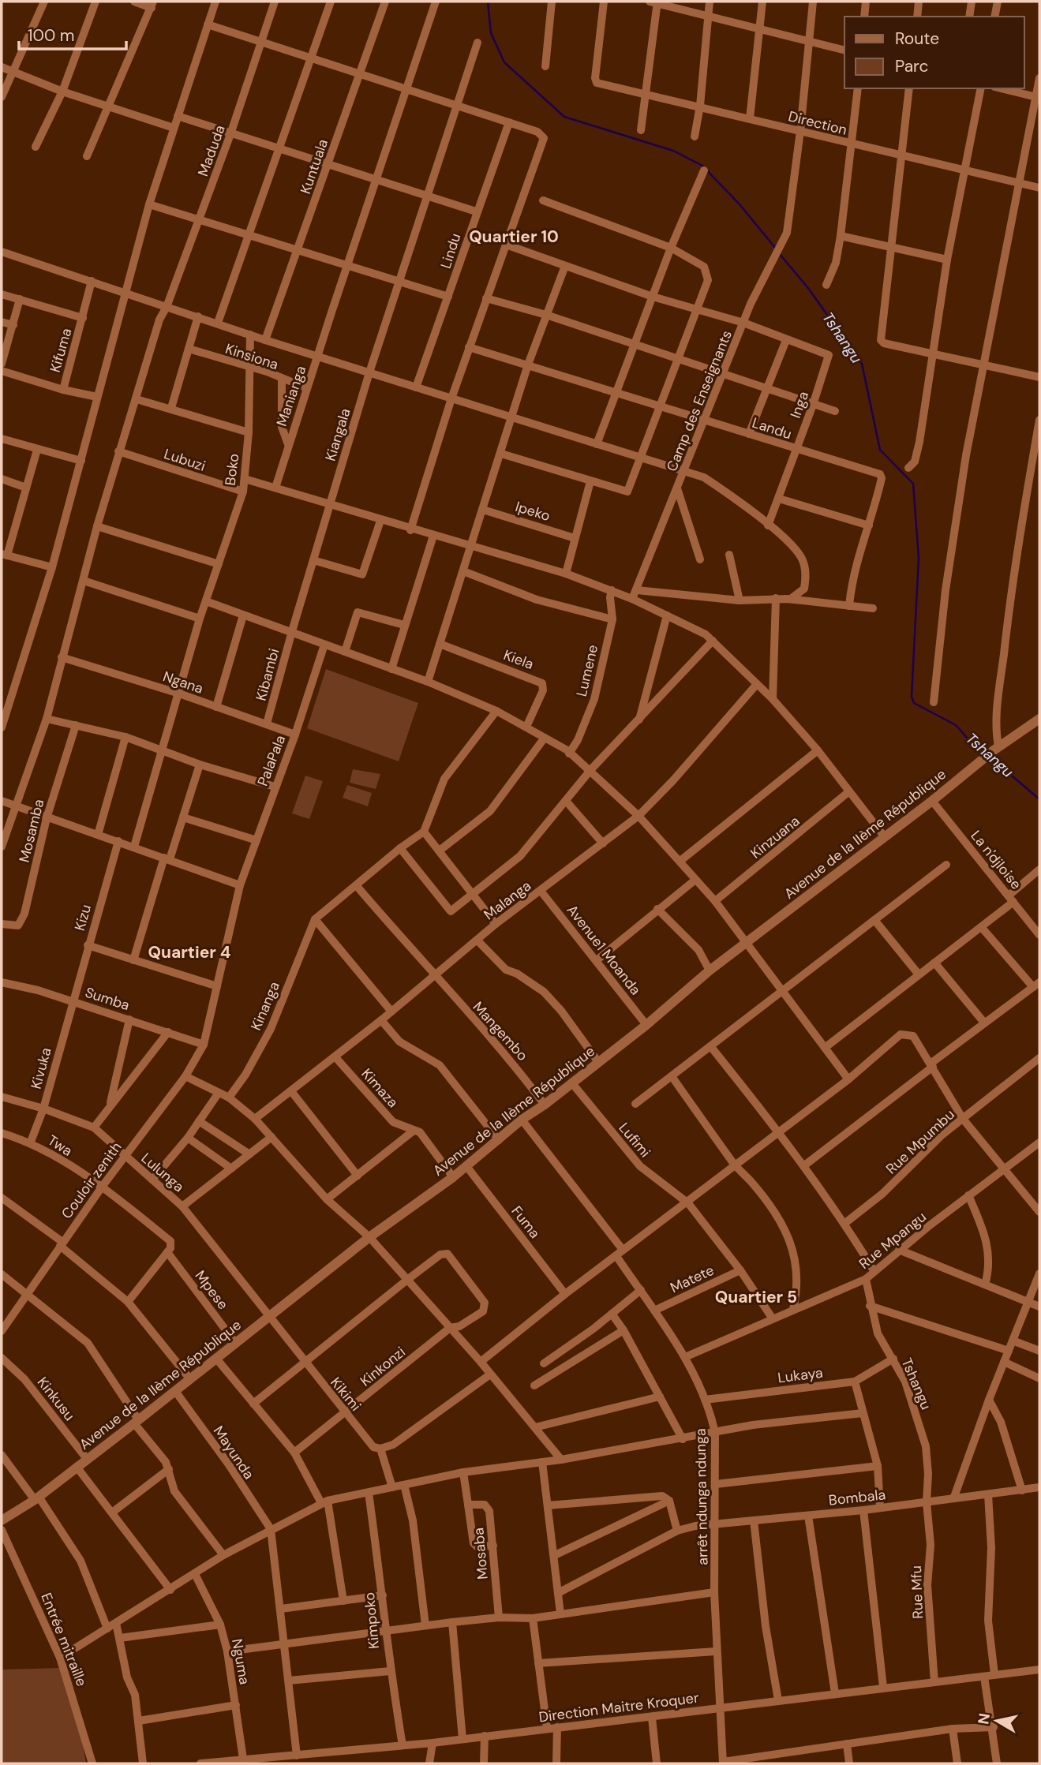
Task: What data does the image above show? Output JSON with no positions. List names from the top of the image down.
{
  "streets": {
    "street": [
      "Direction",
      "Maduda",
      "Kuntuala",
      "Lindu",
      "Kifuma",
      "Kinsiona",
      "Manianga",
      "Camp des Enseignants",
      "Inga",
      "Landu",
      "Kiangala",
      "Lubuzi",
      "Boko",
      "Ipeko",
      "Kiela",
      "Lumene",
      "Kibambi",
      "Ngana",
      "PalaPala",
      "Mosamba",
      "Avenue de la IIème République",
      "Kinzuana",
      "La n'djloise",
      "Malanga",
      "Kizu",
      "Avenue1 Moanda",
      "Sumba",
      "Kinanga",
      "Mangembo",
      "Kivuka",
      "Kimaza",
      "Lufimi",
      "Rue Mpumbu",
      "Twa",
      "Lulunga",
      "Couloir zenith",
      "Fuma",
      "Rue Mpangu",
      "Matete",
      "Mpese",
      "Kinkonzi",
      "Lukaya",
      "Tshangu",
      "Kikimi",
      "Kinkusu",
      "Mayunda",
      "arrêt ndunga ndunga",
      "Bombala",
      "Mosaba",
      "Rue Mfu",
      "Kimpoko",
      "Entrée mitraille",
      "Nguma",
      "Direction Maitre Kroquer"
    ]
  },
  "crossings": [
    ["Maduda", "Lubuzi"],
    ["Maduda", "Ngana"],
    ["Kinsiona", "Manianga"],
    ["Kinsiona", "Boko"],
    ["Camp des Enseignants", "Landu"],
    ["Inga", "Landu"],
    ["Lubuzi", "Boko"],
    ["Kibambi", "Ngana"],
    ["Ngana", "PalaPala"],
    ["Avenue de la IIème République", "La n'djloise"],
    ["Avenue de la IIème République", "Avenue1 Moanda"],
    ["Avenue de la IIème République", "Mangembo"],
    ["Avenue de la IIème République", "Kimaza"],
    ["Avenue de la IIème République", "Lufimi"],
    ["Avenue de la IIème République", "Lulunga"],
    ["Avenue de la IIème République", "Fuma"],
    ["Avenue de la IIème République", "Mpese"],
    ["Avenue de la IIème République", "Kikimi"],
    ["Avenue de la IIème République", "Kinkusu"],
    ["Avenue de la IIème République", "Mayunda"],
    ["Malanga", "Avenue1 Moanda"],
    ["Malanga", "Kinanga"],
    ["Malanga", "Mangembo"],
    ["Malanga", "Kimaza"],
    ["Kizu", "Sumba"],
    ["Kizu", "Kivuka"],
    ["Sumba", "Kivuka"],
    ["Sumba", "Couloir zenith"],
    ["Kivuka", "Twa"],
    ["Kivuka", "Lulunga"],
    ["Lufimi", "Rue Mpangu"],
    ["Lufimi", "Matete"],
    ["Twa", "Couloir zenith"],
    ["Twa", "Mpese"],
    ["Lulunga", "Couloir zenith"],
    ["Lulunga", "Kikimi"],
    ["Couloir zenith", "Mpese"],
    ["Rue Mpangu", "Tshangu"],
    ["Rue Mpangu", "arrêt ndunga ndunga"],
    ["Matete", "arrêt ndunga ndunga"],
    ["Kinkonzi", "Kikimi"],
    ["Lukaya", "Tshangu"],
    ["Lukaya", "arrêt ndunga ndunga"],
    ["Tshangu", "Bombala"],
    ["Tshangu", "Rue Mfu"],
    ["arrêt ndunga ndunga", "Bombala"],
    ["arrêt ndunga ndunga", "Direction Maitre Kroquer"],
    ["Bombala", "Rue Mfu"],
    ["Rue Mfu", "Direction Maitre Kroquer"],
    ["Kimpoko", "Direction Maitre Kroquer"],
    ["Nguma", "Direction Maitre Kroquer"]
  ],
  "districts": ["Quartier 10", "Quartier 4", "Quartier 5"],
  "water": ["Tshangu"],
  "legend": ["Route", "Parc"],
  "scale_bar": "100 m",
  "north": "left"
}
